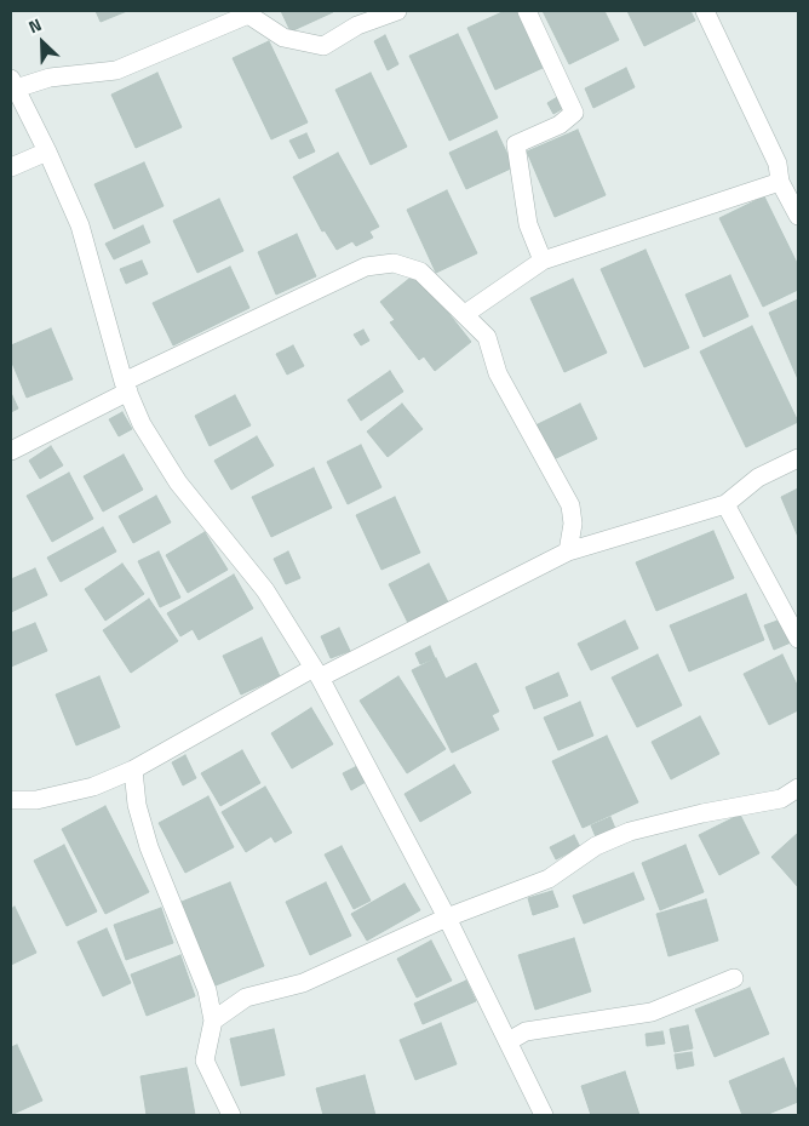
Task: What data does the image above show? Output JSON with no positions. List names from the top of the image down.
{
  "north": "top left"
}
